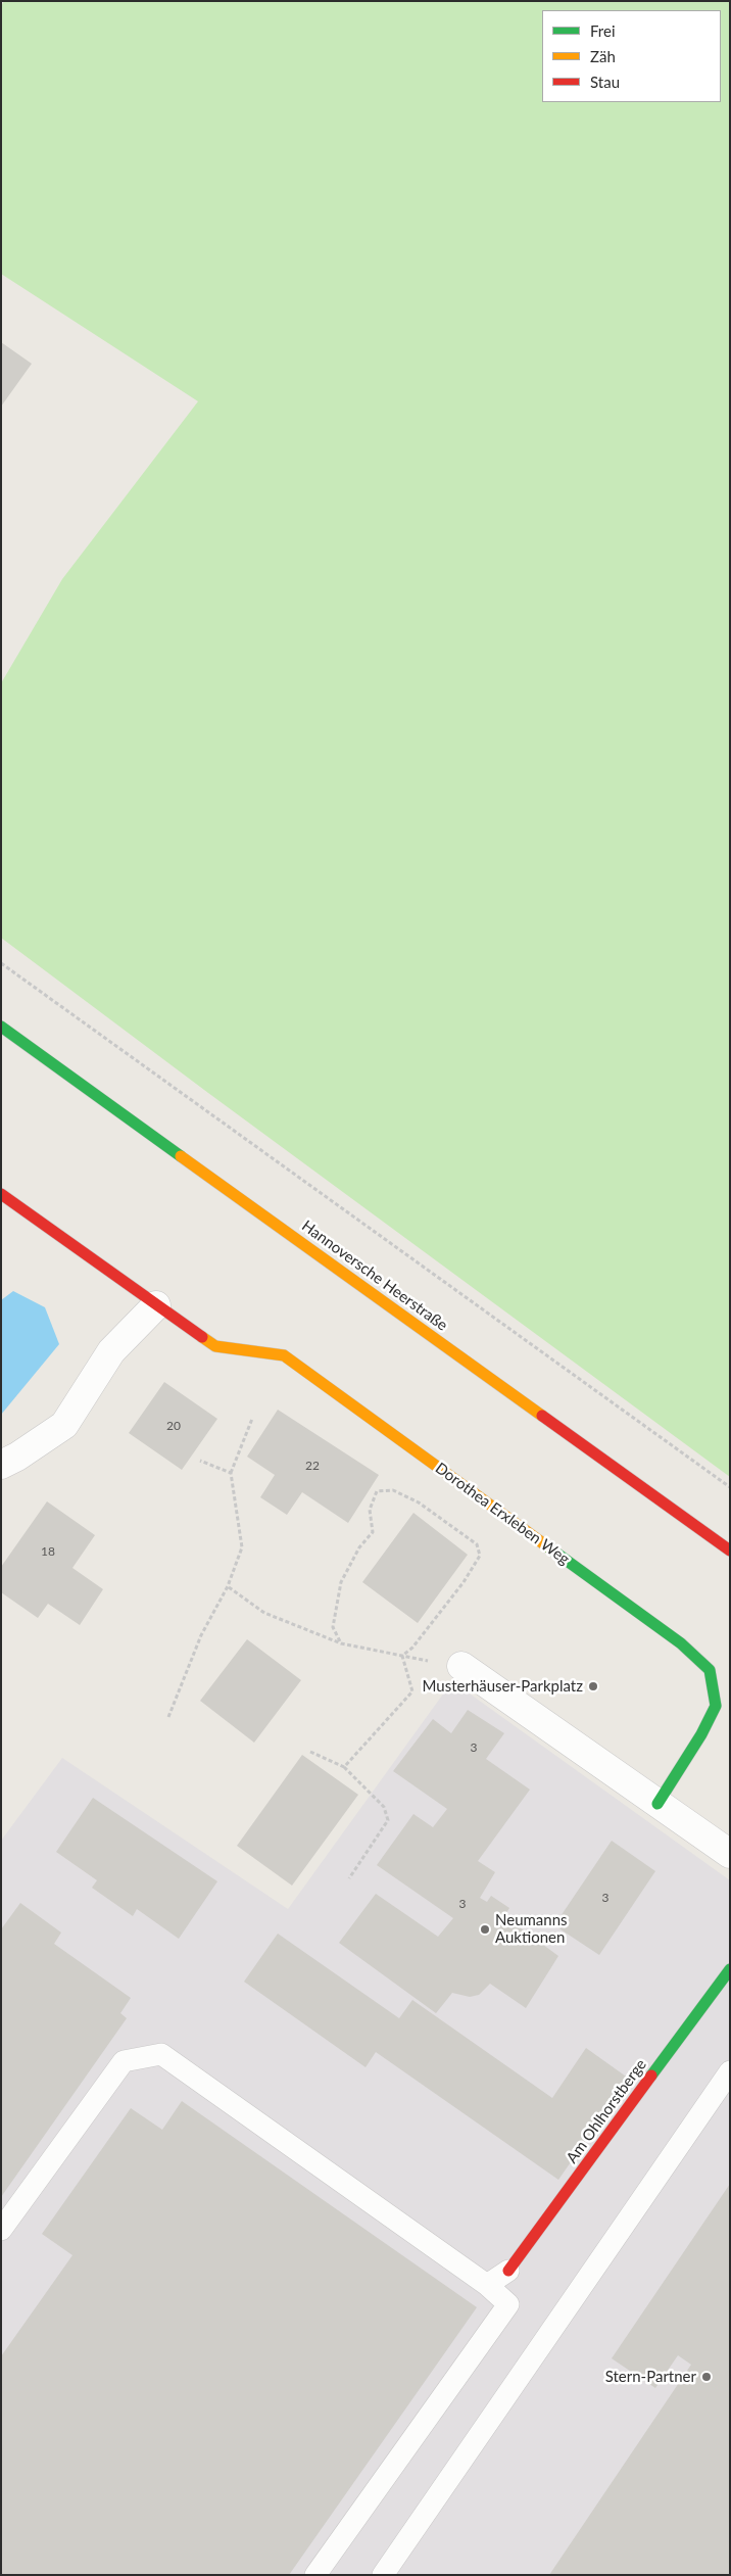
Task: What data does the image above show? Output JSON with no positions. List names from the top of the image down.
{
  "streets": {
    "street": ["Hannoversche Heerstraße", "Dorothea Erxleben Weg", "Am Ohlhorstberge"]
  },
  "places": ["Musterhäuser-Parkplatz", "Neumanns Auktionen", "Stern-Partner"],
  "house_numbers": [
    "20",
    "22",
    "18",
    "3",
    "3",
    "3"
  ],
  "legend": ["Frei", "Zäh", "Stau"]
}
